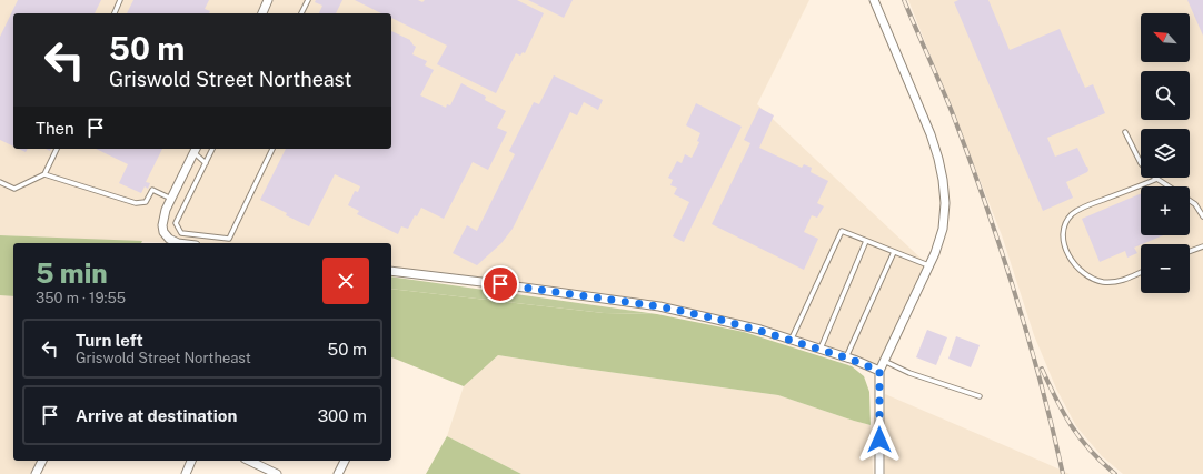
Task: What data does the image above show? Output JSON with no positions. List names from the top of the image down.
{
  "north": "top left",
  "page": {
    "map_buttons": ["+", "−"],
    "turn": ["50 m", "Griswold Street Northeast"],
    "then": "Then",
    "heading": ["5 min", "350 m · 19:55"],
    "list": [
      {
        "name": "Turn left",
        "note": "Griswold Street Northeast",
        "value": "50 m"
      },
      {
        "name": "Arrive at destination",
        "value": "300 m"
      }
    ]
  }
}
